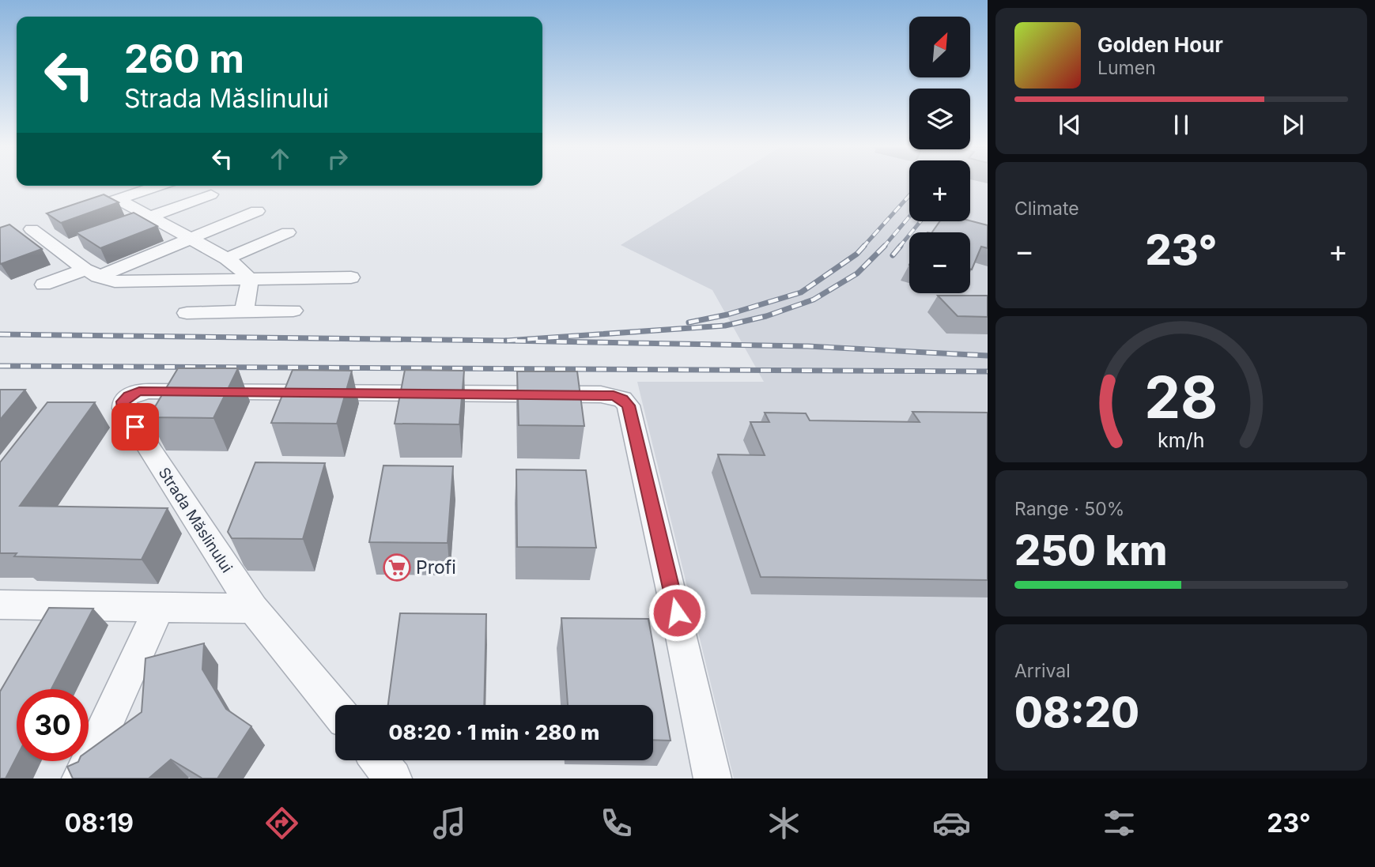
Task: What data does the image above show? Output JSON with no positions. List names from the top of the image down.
{
  "streets": {
    "street": ["Strada Măslinului"]
  },
  "places": {
    "supermarket": ["Profi"]
  },
  "north": "top right",
  "page": {
    "map_buttons": ["+", "−"],
    "turn": ["260 m", "Strada Măslinului"],
    "song": ["Golden Hour", "Lumen"],
    "tile": [
      "Climate",
      ["Range · 50%", "250 km"],
      ["Arrival", "08:20"]
    ],
    "heat": ["−", "23°", "+"],
    "limit": "30",
    "trip": "08:20 · 1 min · 280 m",
    "tabs": ["08:19", "23°"],
    "gauge": ["28", "km/h"]
  }
}
